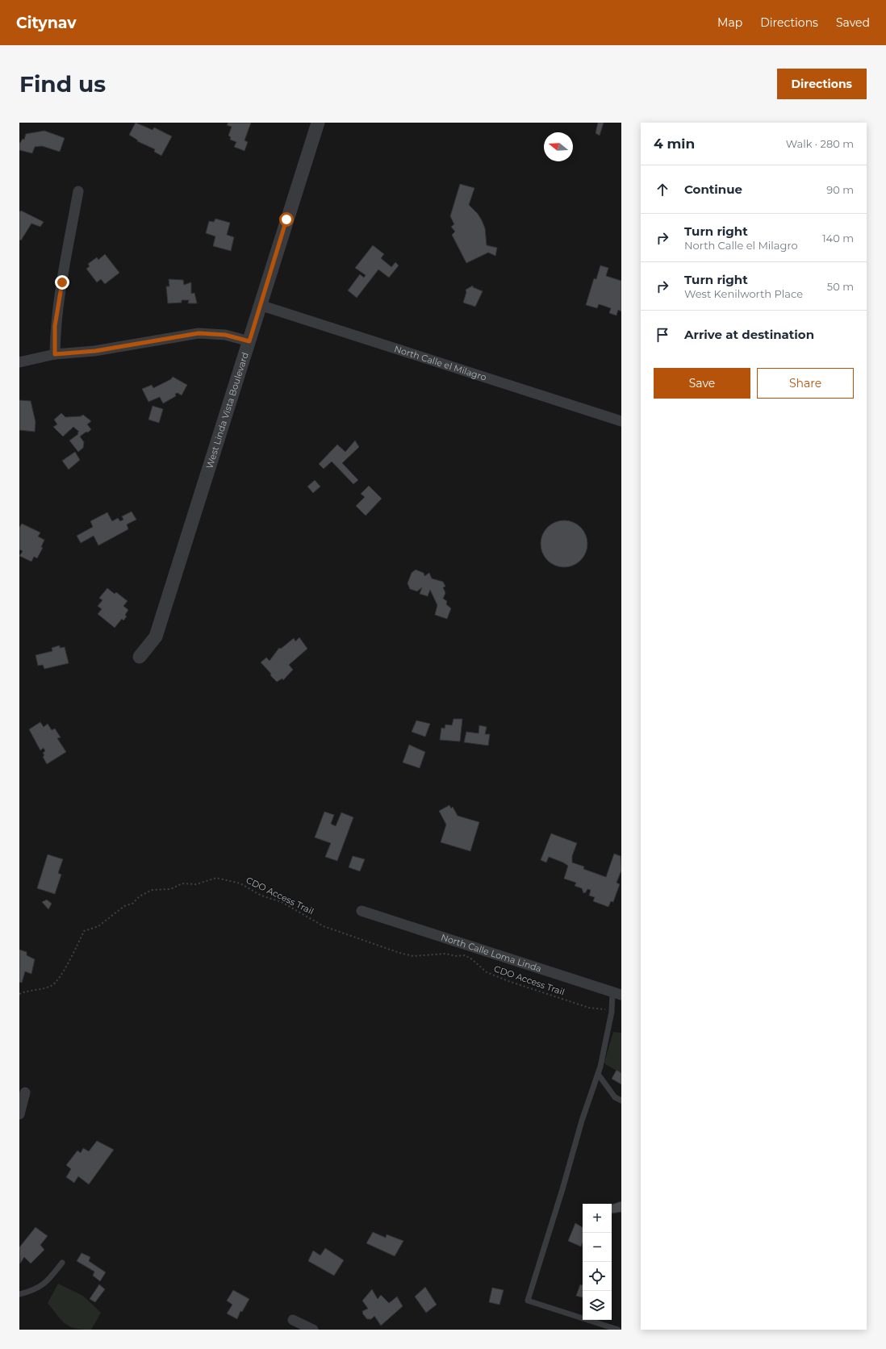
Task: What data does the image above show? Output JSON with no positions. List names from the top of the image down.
{
  "streets": {
    "street": ["North Calle el Milagro", "West Linda Vista Boulevard", "North Calle Loma Linda"],
    "path": ["CDO Access Trail"]
  },
  "crossings": [
    ["North Calle el Milagro", "West Linda Vista Boulevard"]
  ],
  "north": "left",
  "page": {
    "header": "Citynav",
    "nav": ["Map", "Directions", "Saved"],
    "buttons": [
      "Directions",
      ["Save", "Share"]
    ],
    "title": "Find us",
    "heading": ["4 min", "Walk · 280 m"],
    "list": [
      ["Continue", "90 m"],
      ["Turn right", "North Calle el Milagro", "140 m"],
      ["Turn right", "West Kenilworth Place", "50 m"],
      "Arrive at destination"
    ],
    "map_buttons": ["+", "−"]
  }
}
